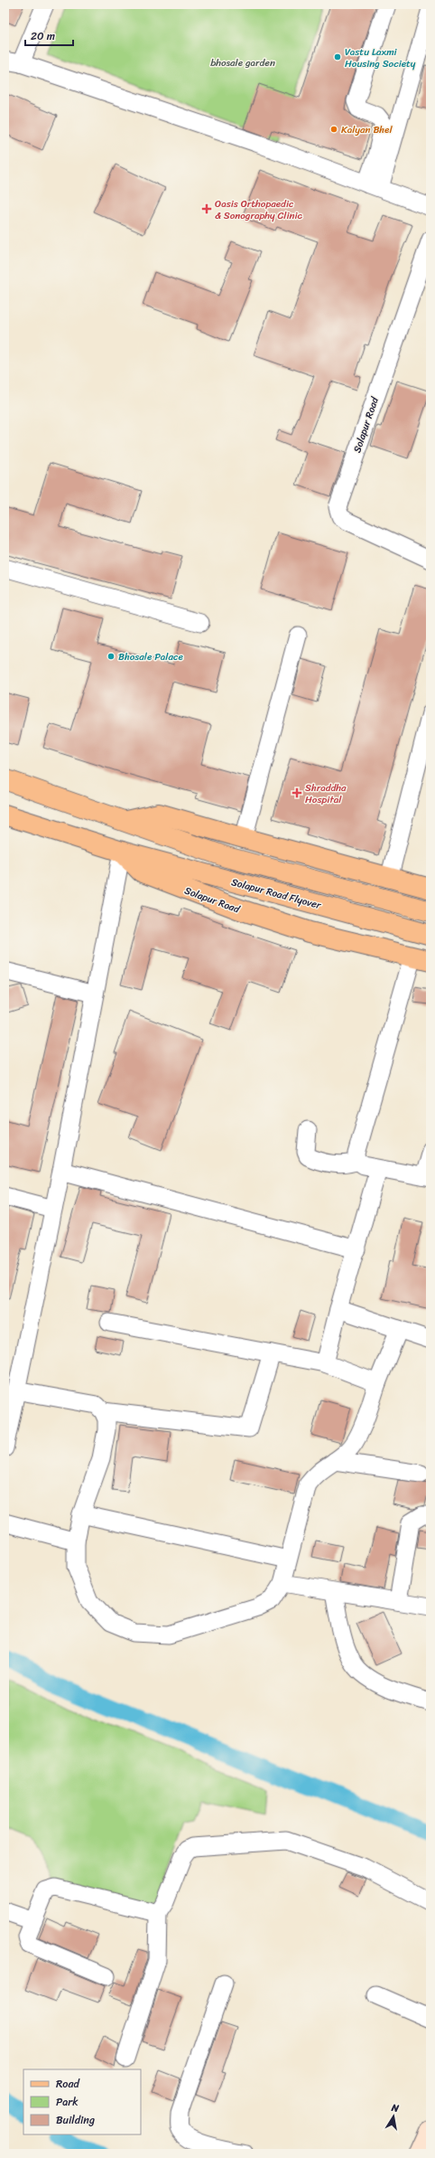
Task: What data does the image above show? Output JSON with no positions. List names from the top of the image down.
{
  "streets": {
    "main road": ["Solapur Road", "Solapur Road Flyover"]
  },
  "crossings": [
    ["Solapur Road", "Solapur Road Flyover"]
  ],
  "parks": ["bhosale garden"],
  "places": {
    "other": ["Vastu Laxmi Housing Society", "Kalyan Bhel", "Bhosale Palace"],
    "health": ["Oasis Orthopaedic & Sonography Clinic", "Shraddha Hospital"]
  },
  "legend": ["Road", "Park", "Building"],
  "scale_bar": "20 m",
  "north": "top"
}
